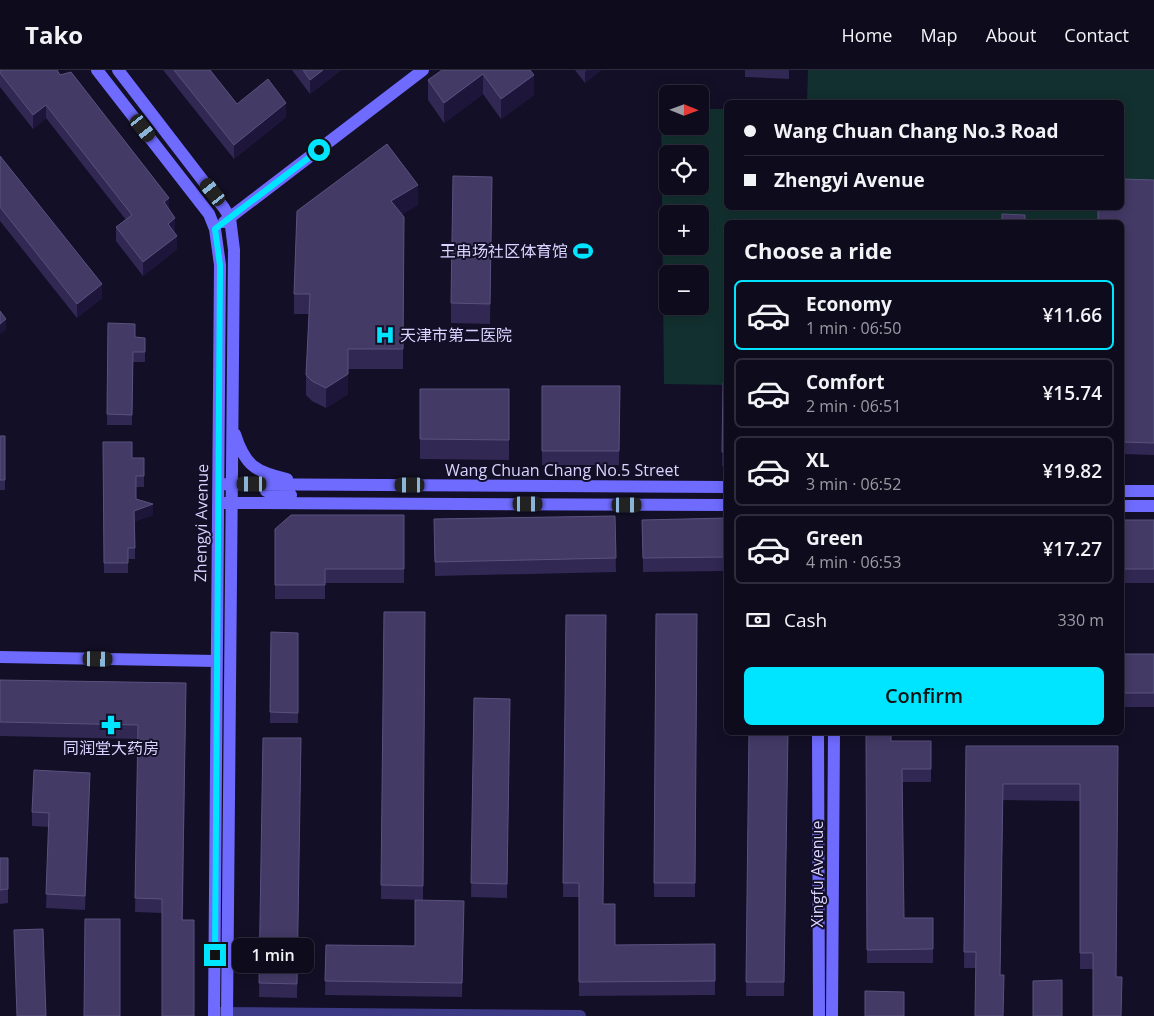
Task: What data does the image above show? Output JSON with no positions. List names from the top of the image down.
{
  "streets": {
    "street": ["Wang Chuan Chang No.5 Street", "Zhengyi Avenue", "Xingfu Avenue"]
  },
  "crossings": [
    ["Wang Chuan Chang No.5 Street", "Zhengyi Avenue"]
  ],
  "places": {
    "sports": ["王串场社区体育馆"],
    "hospital": ["天津市第二医院"],
    "pharmacy": ["同润堂大药房"]
  },
  "north": "right",
  "page": {
    "header": "Tako",
    "nav": [
      "Home",
      "Map",
      "About",
      "Contact"
    ],
    "map_buttons": ["+", "−"],
    "banner": ["Wang Chuan Chang No.3 Road", "Zhengyi Avenue"],
    "heading": "Choose a ride",
    "list": [
      {
        "name": "Economy",
        "note": "1 min · 06:50",
        "value": "¥11.66"
      },
      {
        "name": "Comfort",
        "note": "2 min · 06:51",
        "value": "¥15.74"
      },
      {
        "name": "XL",
        "note": "3 min · 06:52",
        "value": "¥19.82"
      },
      {
        "name": "Green",
        "note": "4 min · 06:53",
        "value": "¥17.27"
      }
    ],
    "pay": ["Cash", "330 m"],
    "buttons": "Confirm",
    "bubble": "1 min"
  }
}
